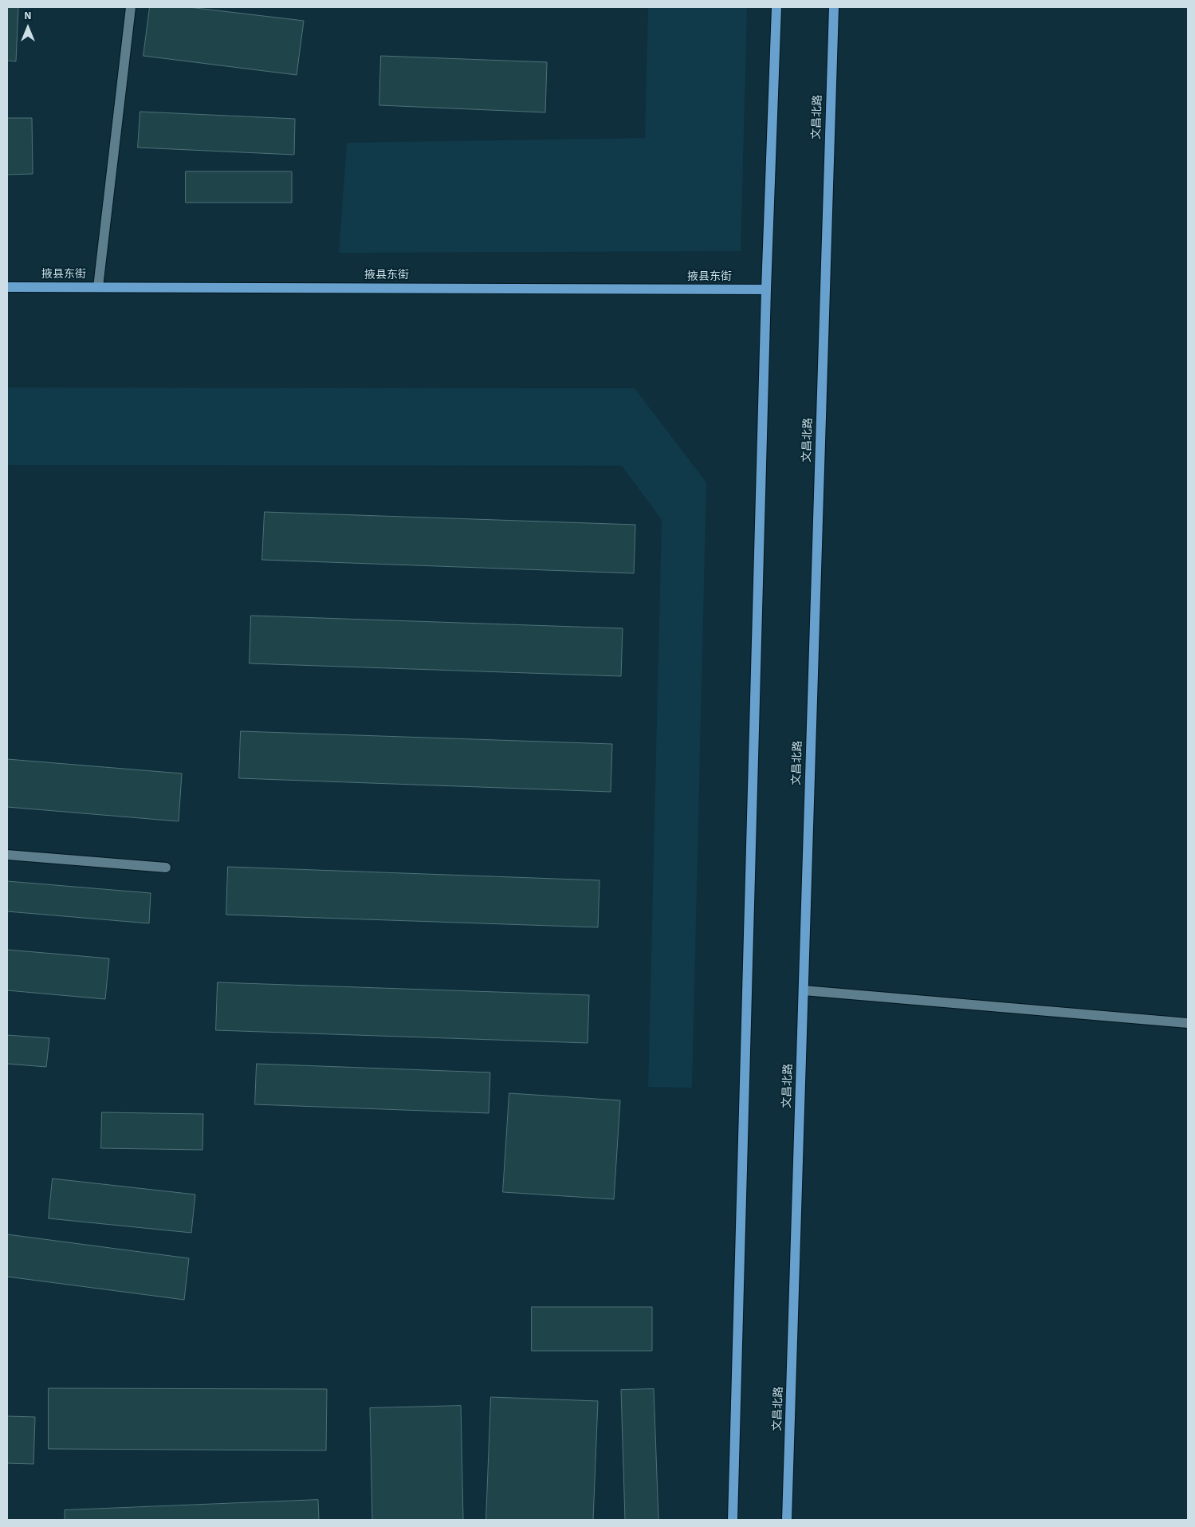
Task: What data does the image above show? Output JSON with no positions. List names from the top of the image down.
{
  "streets": {
    "main road": ["文昌北路", "掖县东街"]
  },
  "north": "top"
}
